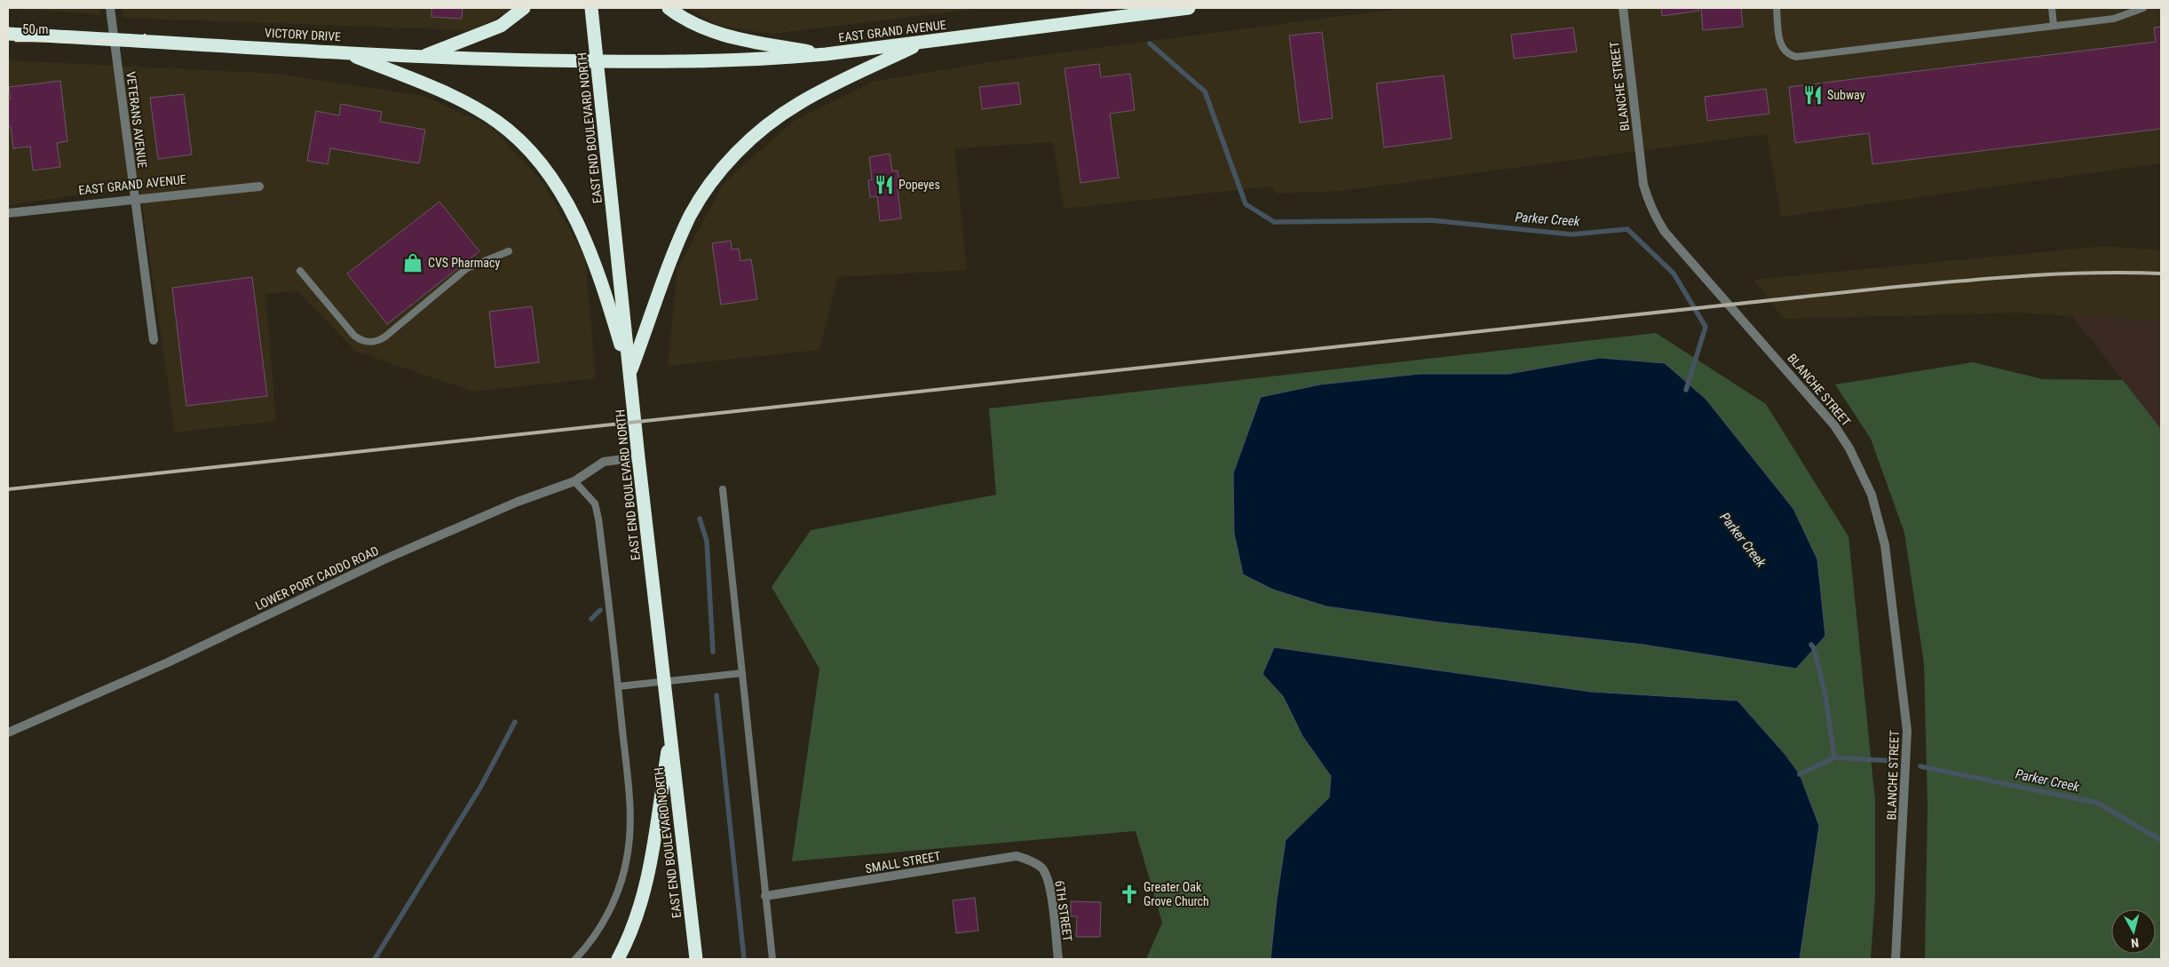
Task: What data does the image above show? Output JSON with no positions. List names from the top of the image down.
{
  "streets": {
    "highway": ["EAST GRAND AVENUE", "VICTORY DRIVE", "EAST END BOULEVARD NORTH"],
    "street": [
      "BLANCHE STREET",
      "VETERANS AVENUE",
      "LOWER PORT CADDO ROAD",
      "SMALL STREET",
      "6TH STREET"
    ]
  },
  "crossings": [
    ["EAST GRAND AVENUE", "VICTORY DRIVE"],
    ["EAST GRAND AVENUE", "VETERANS AVENUE"],
    ["EAST GRAND AVENUE", "EAST END BOULEVARD NORTH"],
    ["VICTORY DRIVE", "VETERANS AVENUE"],
    ["VICTORY DRIVE", "EAST END BOULEVARD NORTH"],
    ["EAST END BOULEVARD NORTH", "LOWER PORT CADDO ROAD"],
    ["SMALL STREET", "6TH STREET"]
  ],
  "water": ["Parker Creek"],
  "places": {
    "restaurant": ["Subway", "Popeyes"],
    "shop": ["CVS Pharmacy"],
    "church": ["Greater Oak Grove Church"]
  },
  "scale_bar": "50 m",
  "north": "bottom"
}
